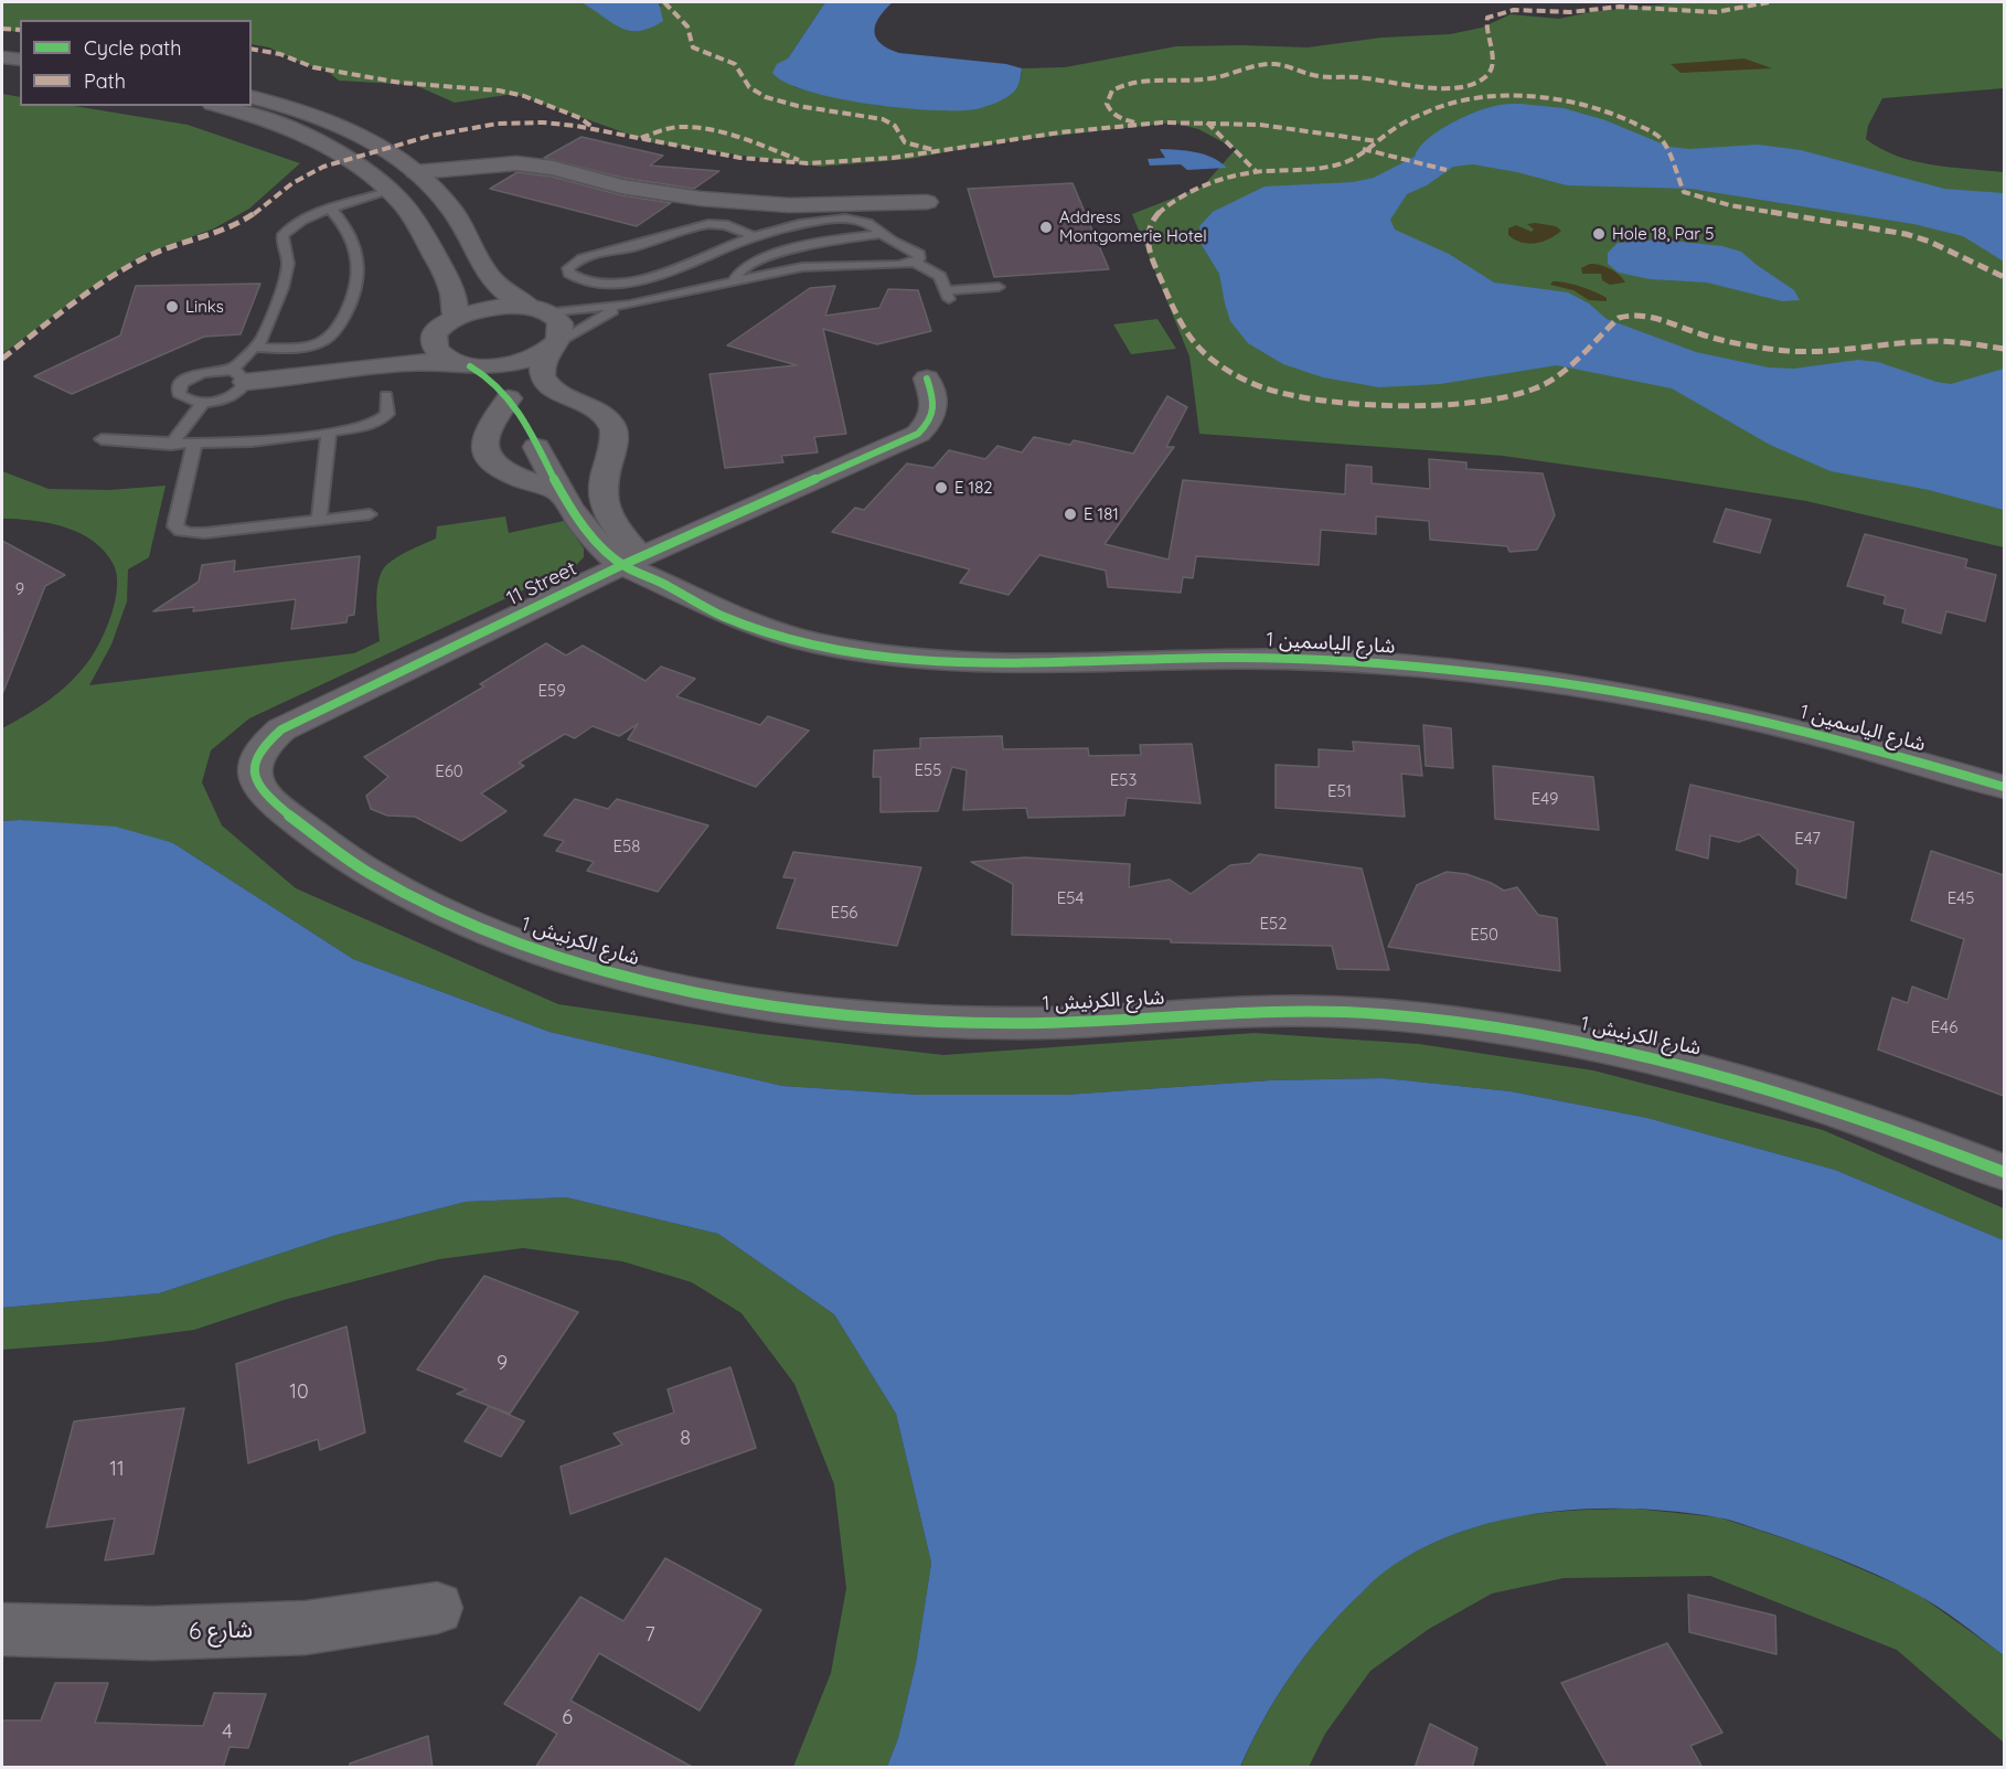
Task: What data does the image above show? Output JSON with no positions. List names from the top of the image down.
{
  "streets": {
    "street": [
      "11 Street",
      "شارع الياسمين 1",
      "شارع الكرنيش 1",
      "شارع 6"
    ]
  },
  "crossings": [
    ["11 Street", "شارع الياسمين 1"],
    ["11 Street", "شارع الكرنيش 1"]
  ],
  "places": [
    "Address Montgomerie Hotel",
    "Hole 18, Par 5",
    "Links",
    "E 182",
    "E 181"
  ],
  "house_numbers": [
    "9",
    "E59",
    "E55",
    "E60",
    "E53",
    "E51",
    "E49",
    "E47",
    "E58",
    "E54",
    "E45",
    "E56",
    "E52",
    "E50",
    "E46",
    "9",
    "10",
    "8",
    "11",
    "7",
    "6",
    "4"
  ],
  "legend": ["Cycle path", "Path"]
}
